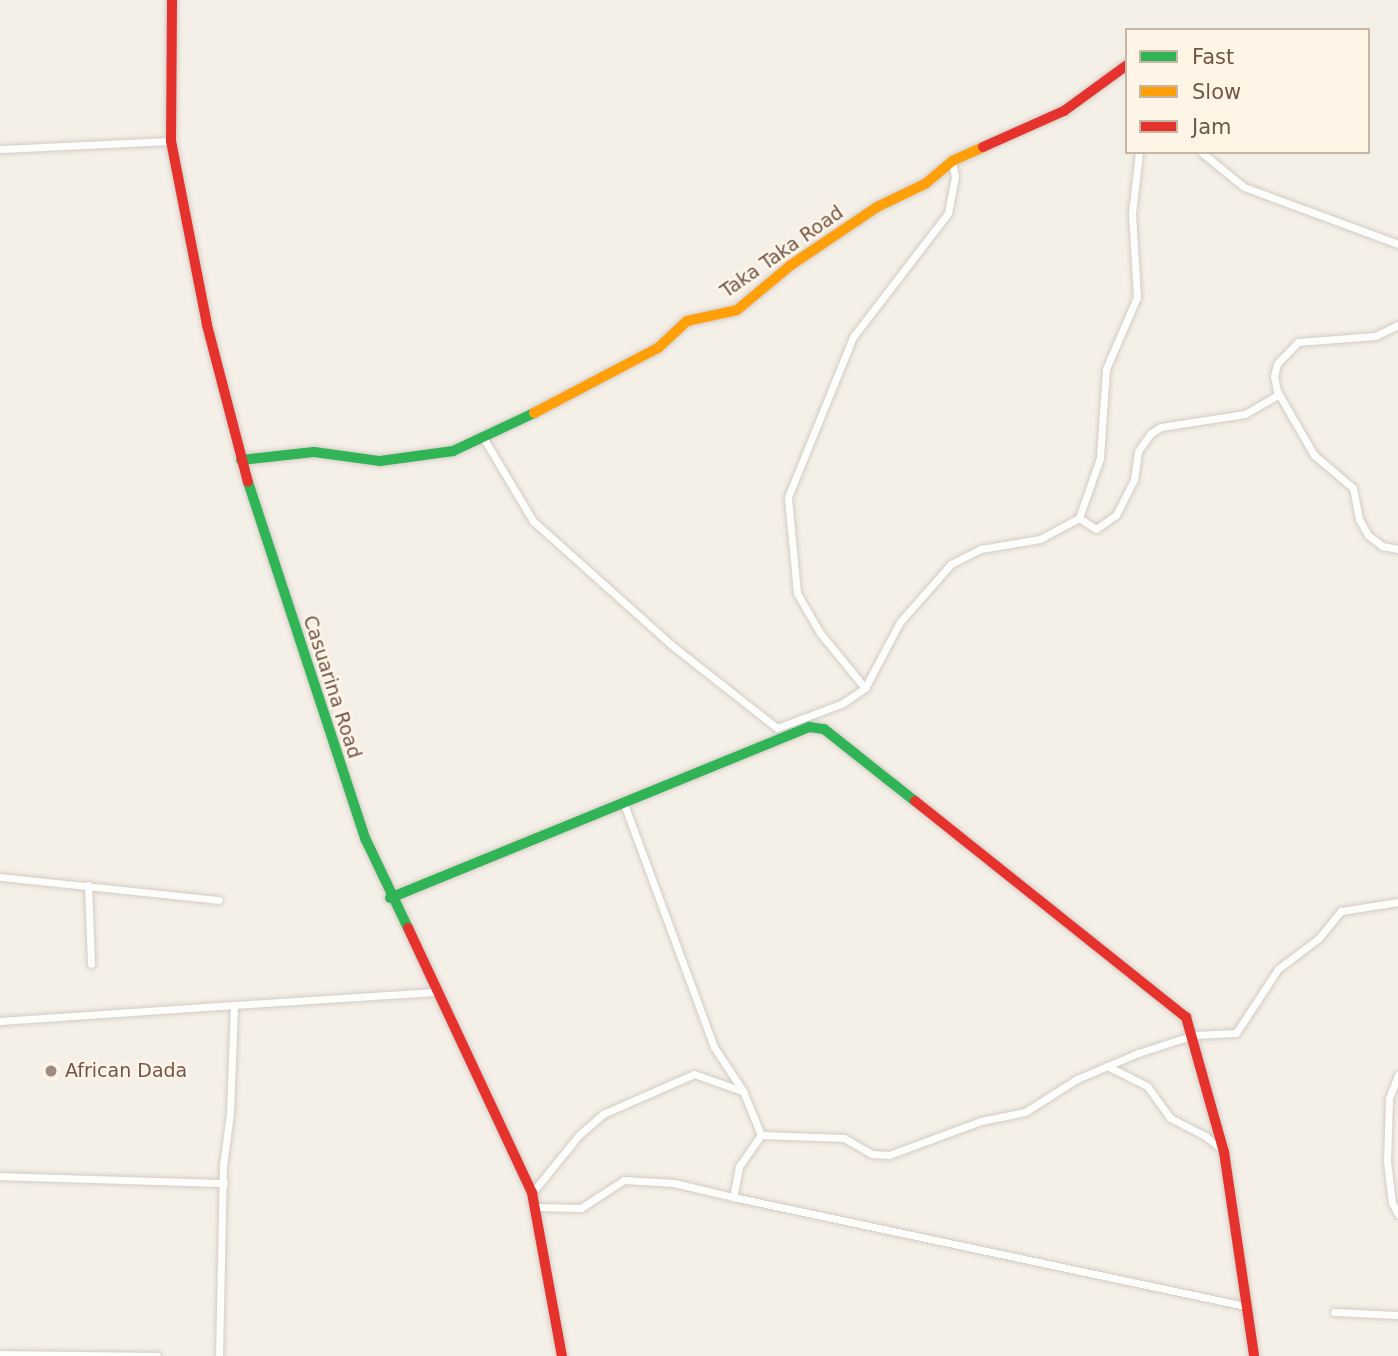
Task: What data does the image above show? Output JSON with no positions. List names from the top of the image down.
{
  "streets": {
    "street": ["Taka Taka Road", "Casuarina Road"]
  },
  "crossings": [
    ["Taka Taka Road", "Casuarina Road"]
  ],
  "places": ["African Dada"],
  "legend": ["Fast", "Slow", "Jam"]
}
